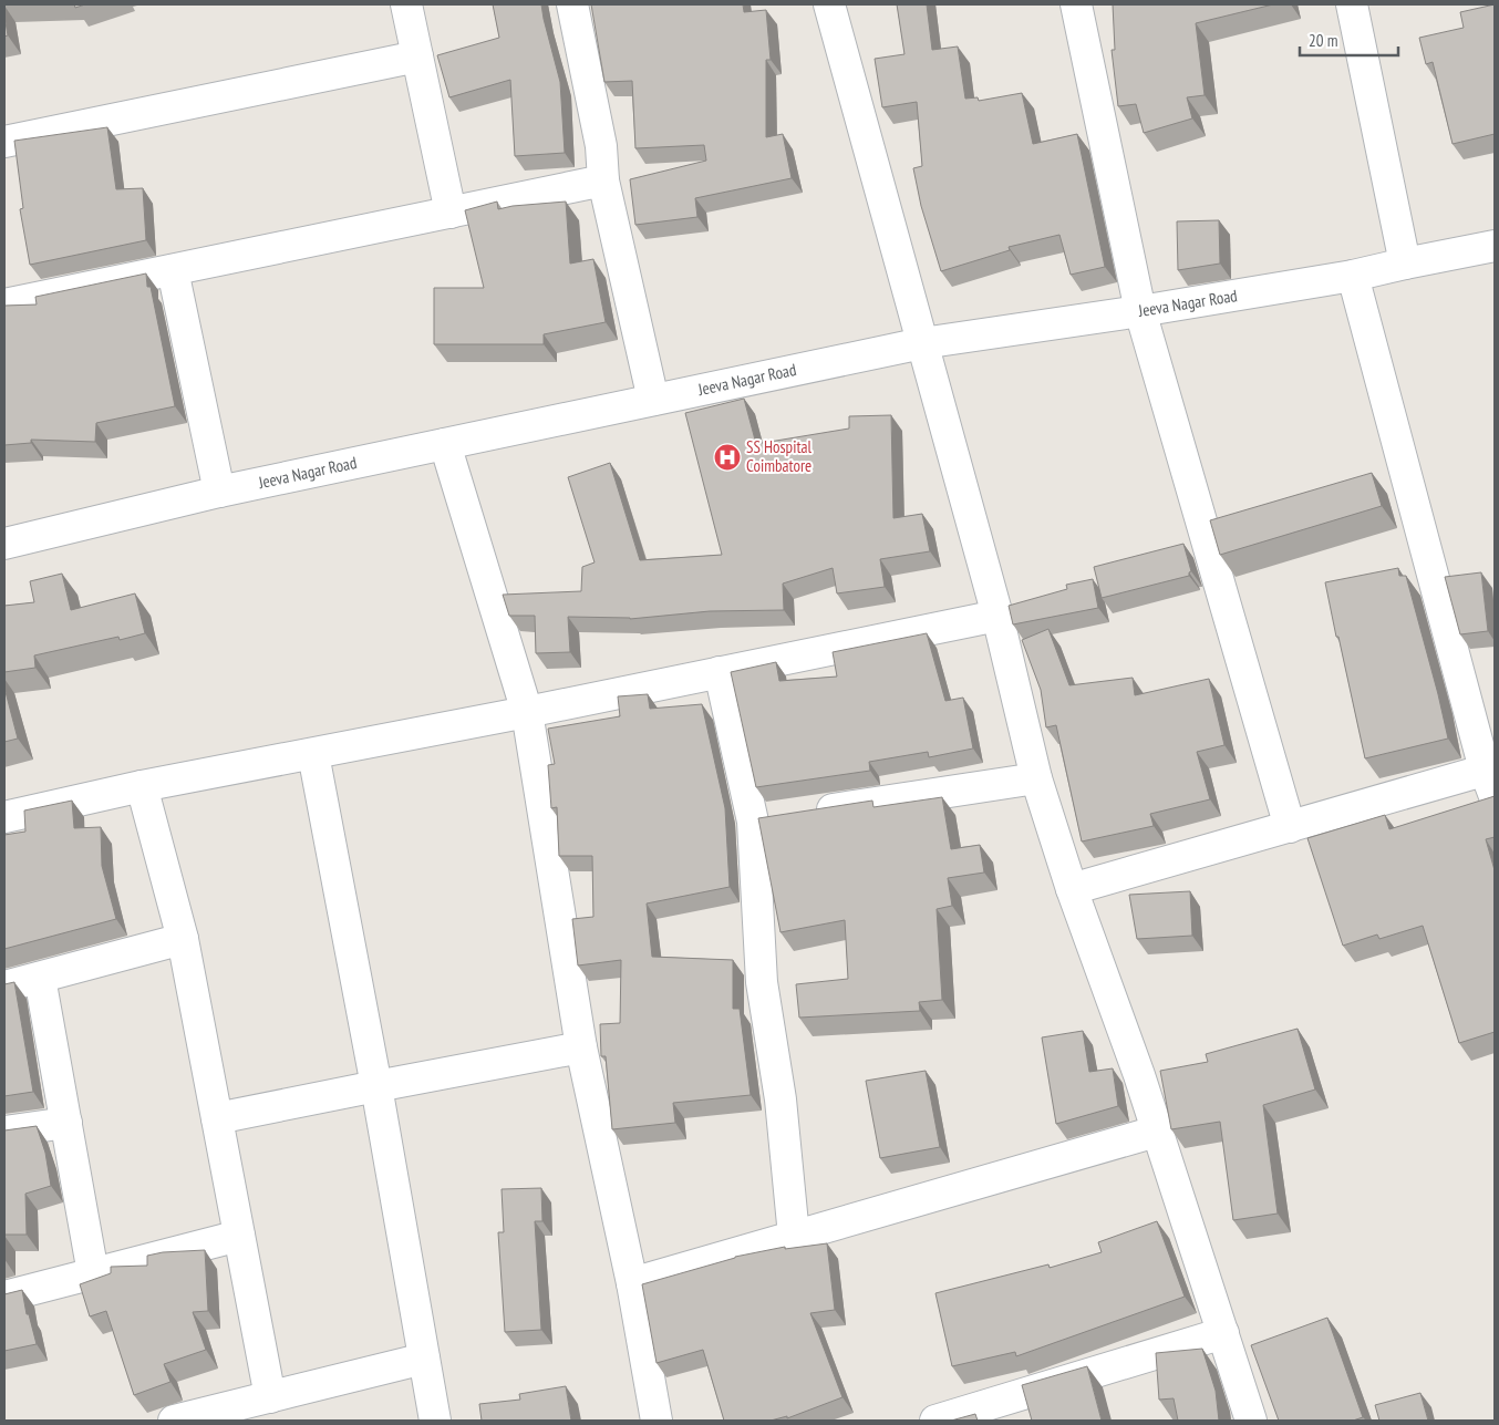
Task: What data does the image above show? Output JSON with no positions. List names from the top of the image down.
{
  "streets": {
    "street": ["Jeeva Nagar Road"]
  },
  "places": {
    "hospital": ["SS Hospital Coimbatore"]
  },
  "scale_bar": "20 m"
}
